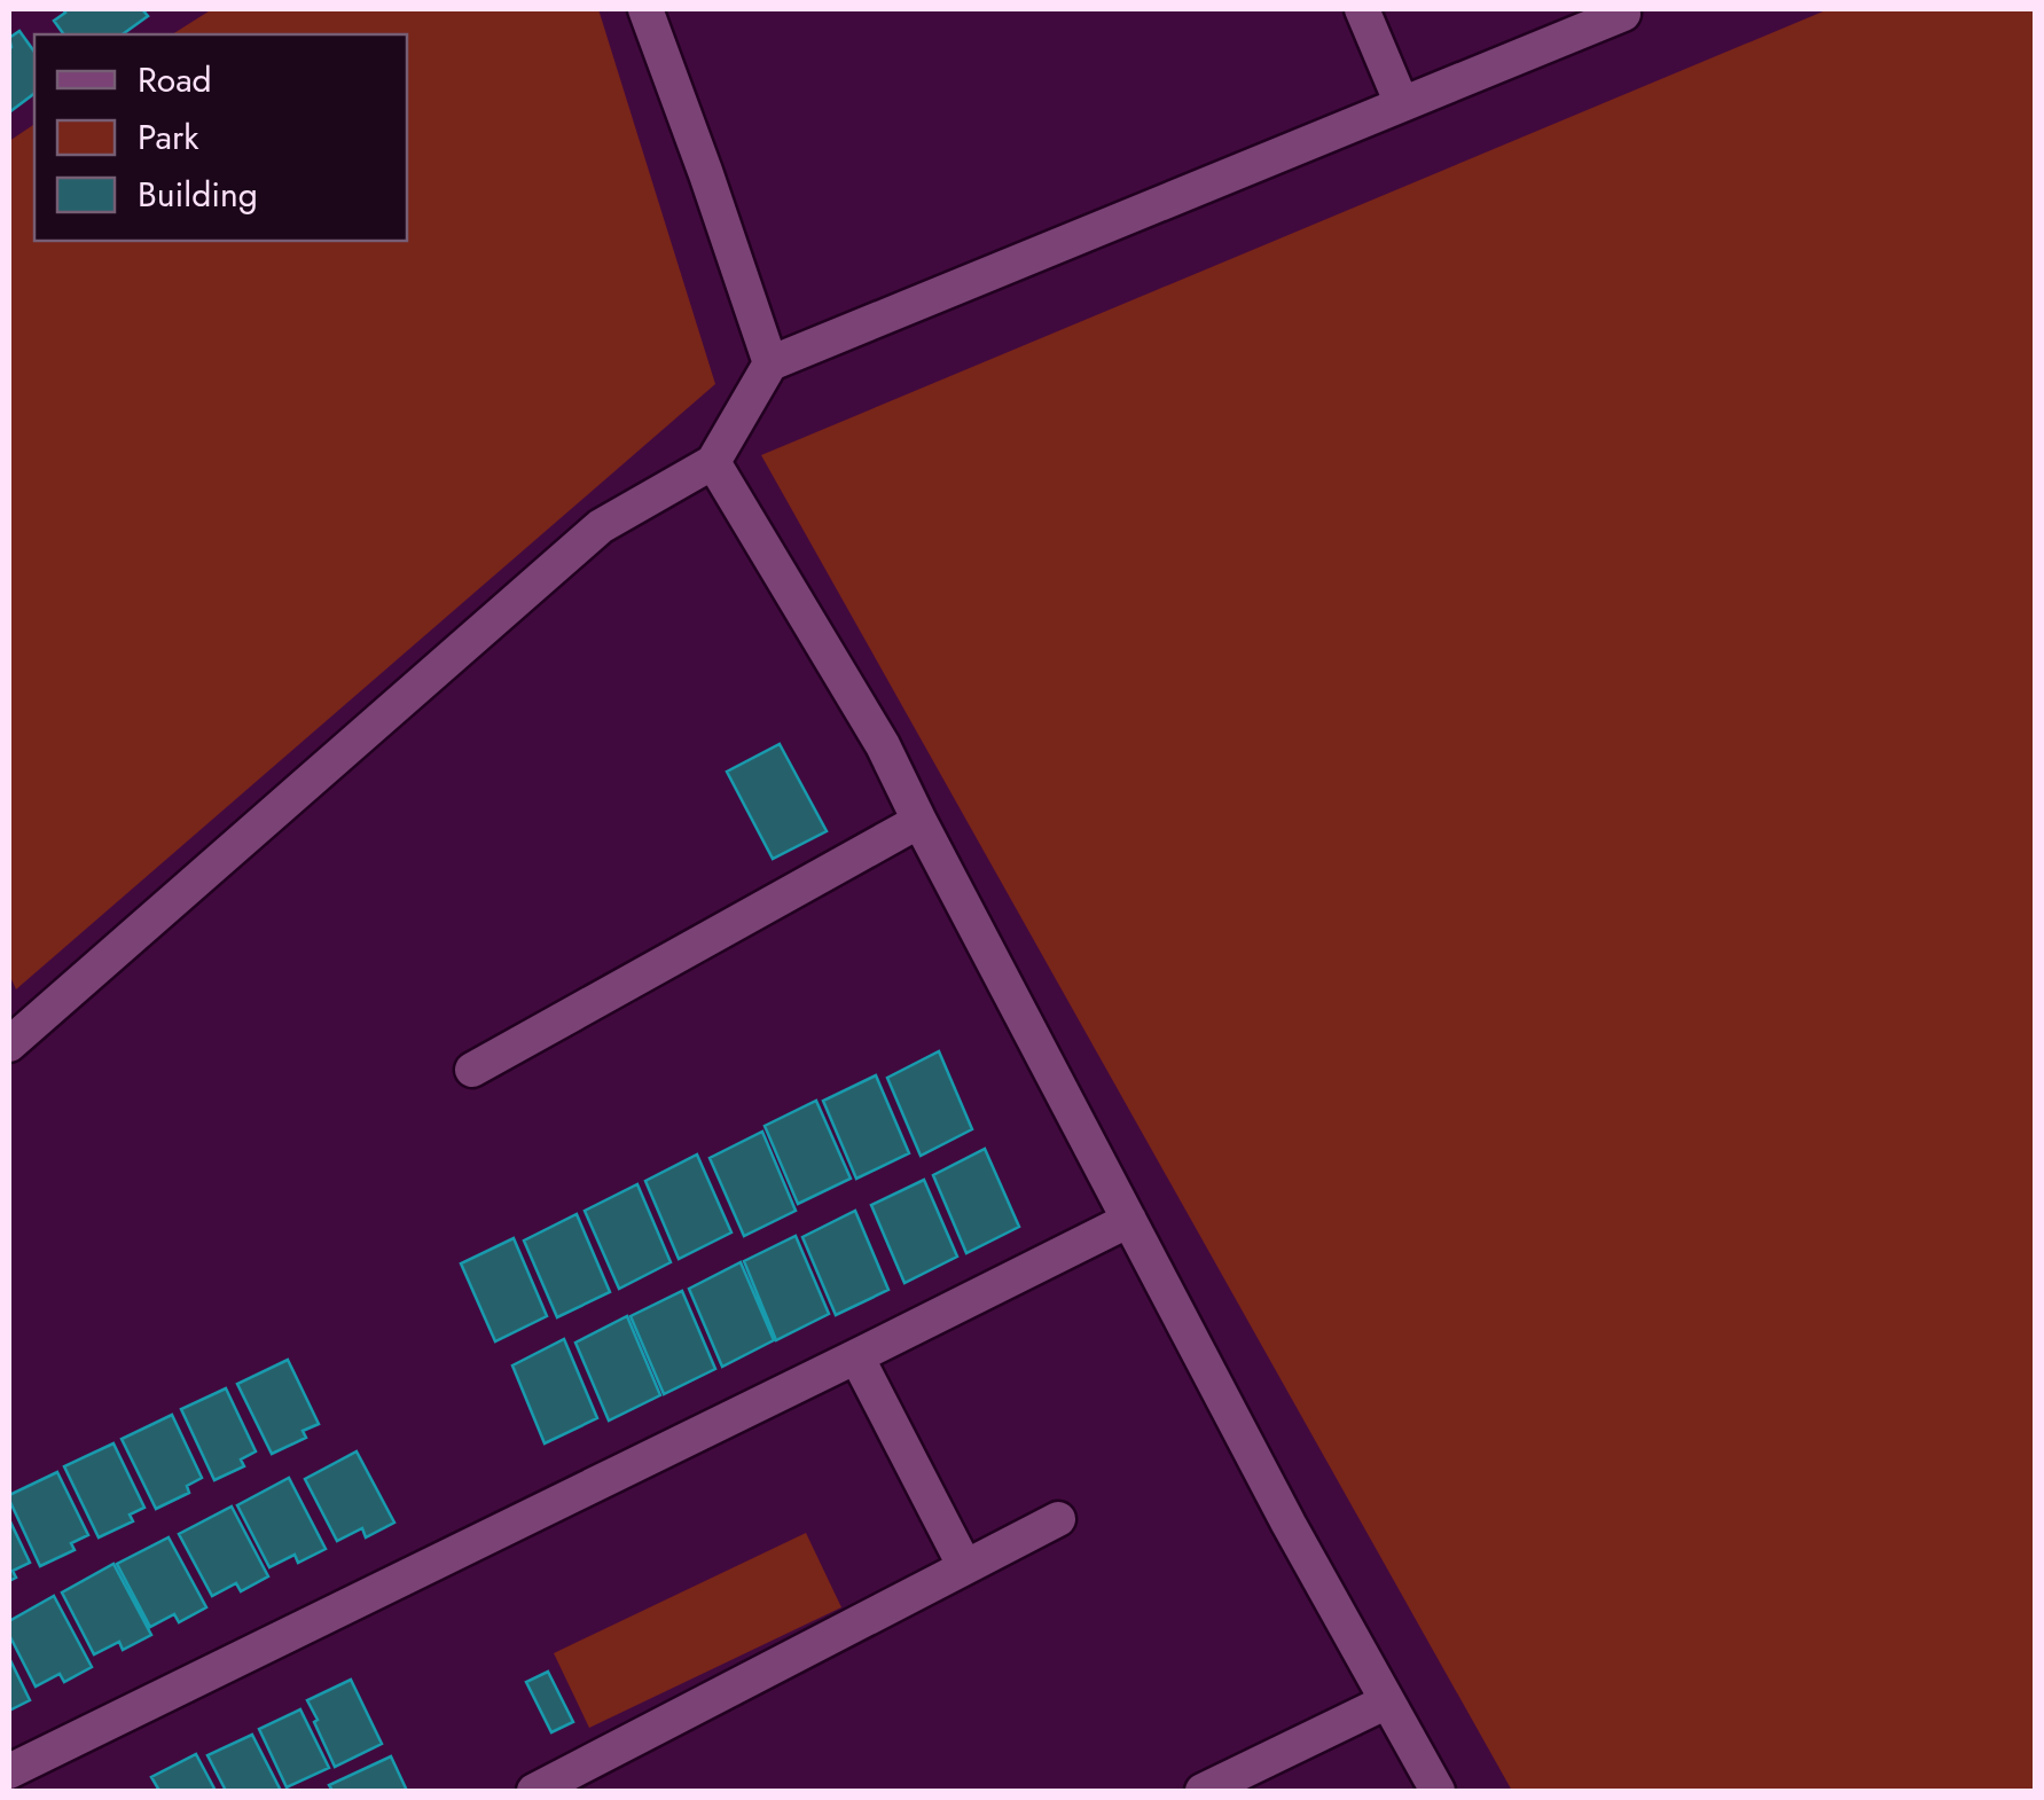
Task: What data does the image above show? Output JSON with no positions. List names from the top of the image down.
{
  "legend": ["Road", "Park", "Building"]
}
